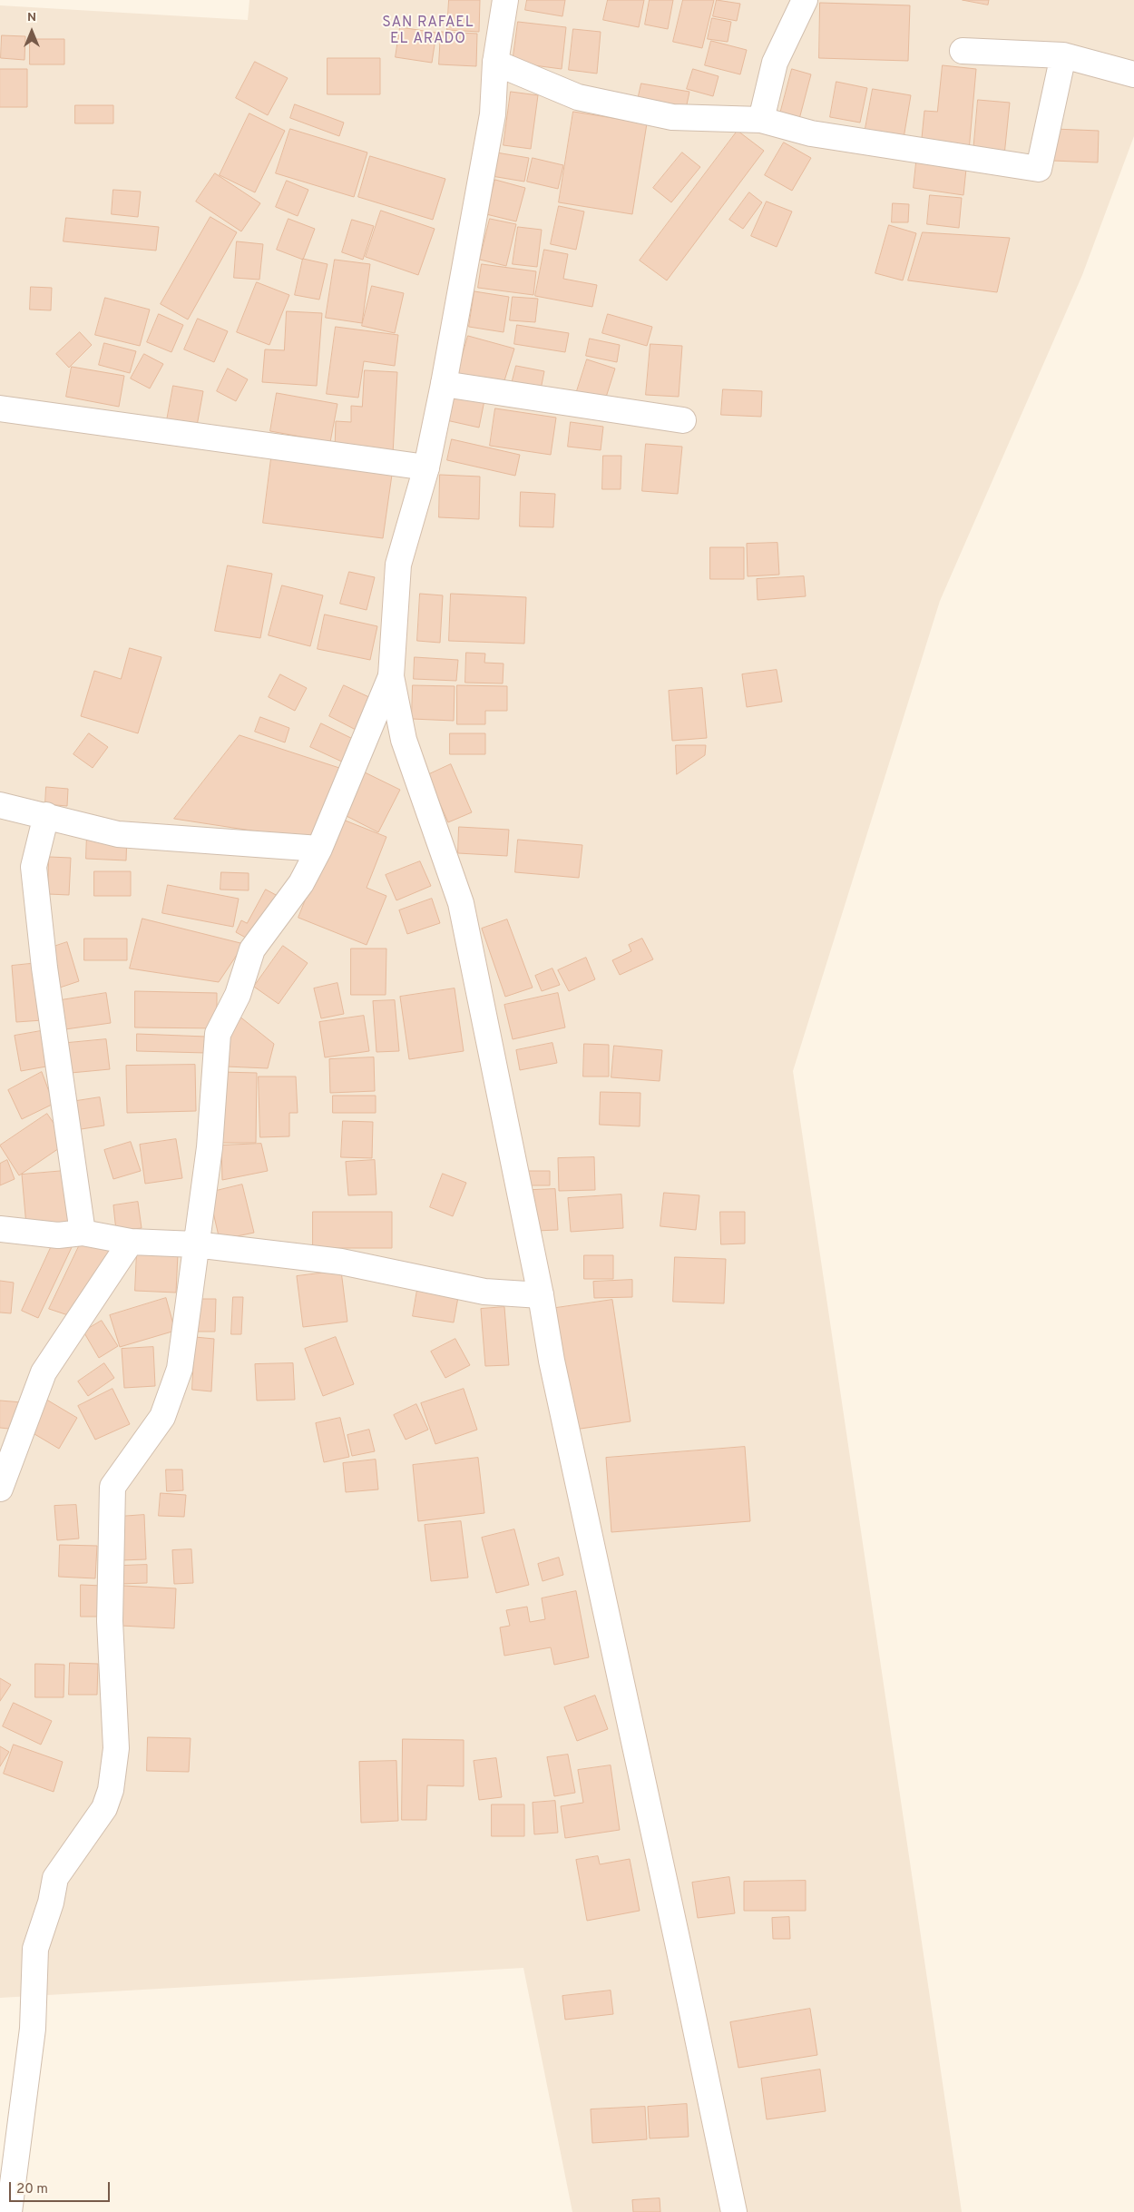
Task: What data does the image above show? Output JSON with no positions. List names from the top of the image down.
{
  "districts": ["SAN RAFAEL EL ARADO"],
  "scale_bar": "20 m",
  "north": "top"
}
